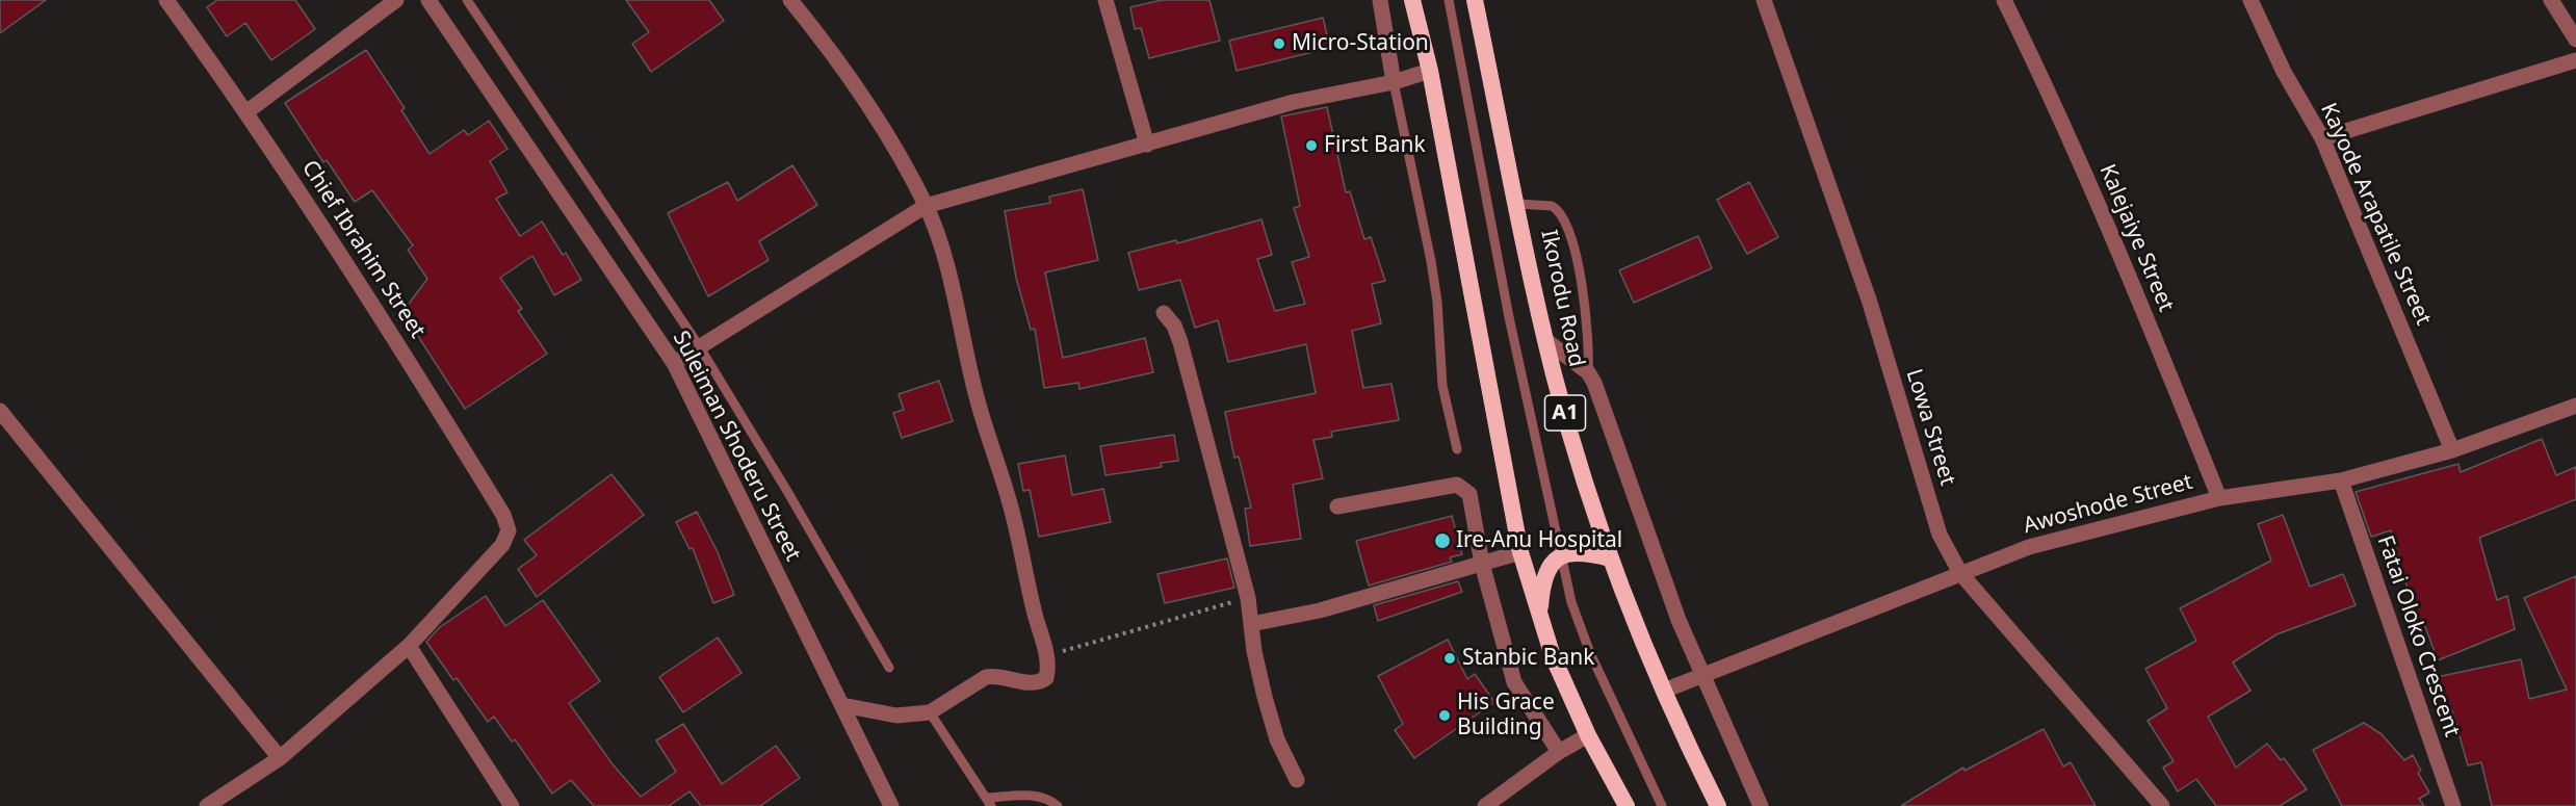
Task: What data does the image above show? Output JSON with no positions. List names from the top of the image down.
{
  "streets": {
    "highway": ["Ikorodu Road", "A1"],
    "street": [
      "Kayode Arapatile Street",
      "Kalejaiye Street",
      "Chief Ibrahim Street",
      "Lowa Street",
      "Suleiman Shoderu Street",
      "Awoshode Street",
      "Fatai Oloko Crescent"
    ]
  },
  "crossings": [
    ["Kayode Arapatile Street", "Awoshode Street"],
    ["Kalejaiye Street", "Awoshode Street"],
    ["Ikorodu Road", "Awoshode Street"],
    ["Lowa Street", "Awoshode Street"],
    ["Awoshode Street", "Fatai Oloko Crescent"]
  ],
  "places": [
    "Micro-Station",
    "First Bank",
    "Ire-Anu Hospital",
    "Stanbic Bank",
    "His Grace Building"
  ]
}
